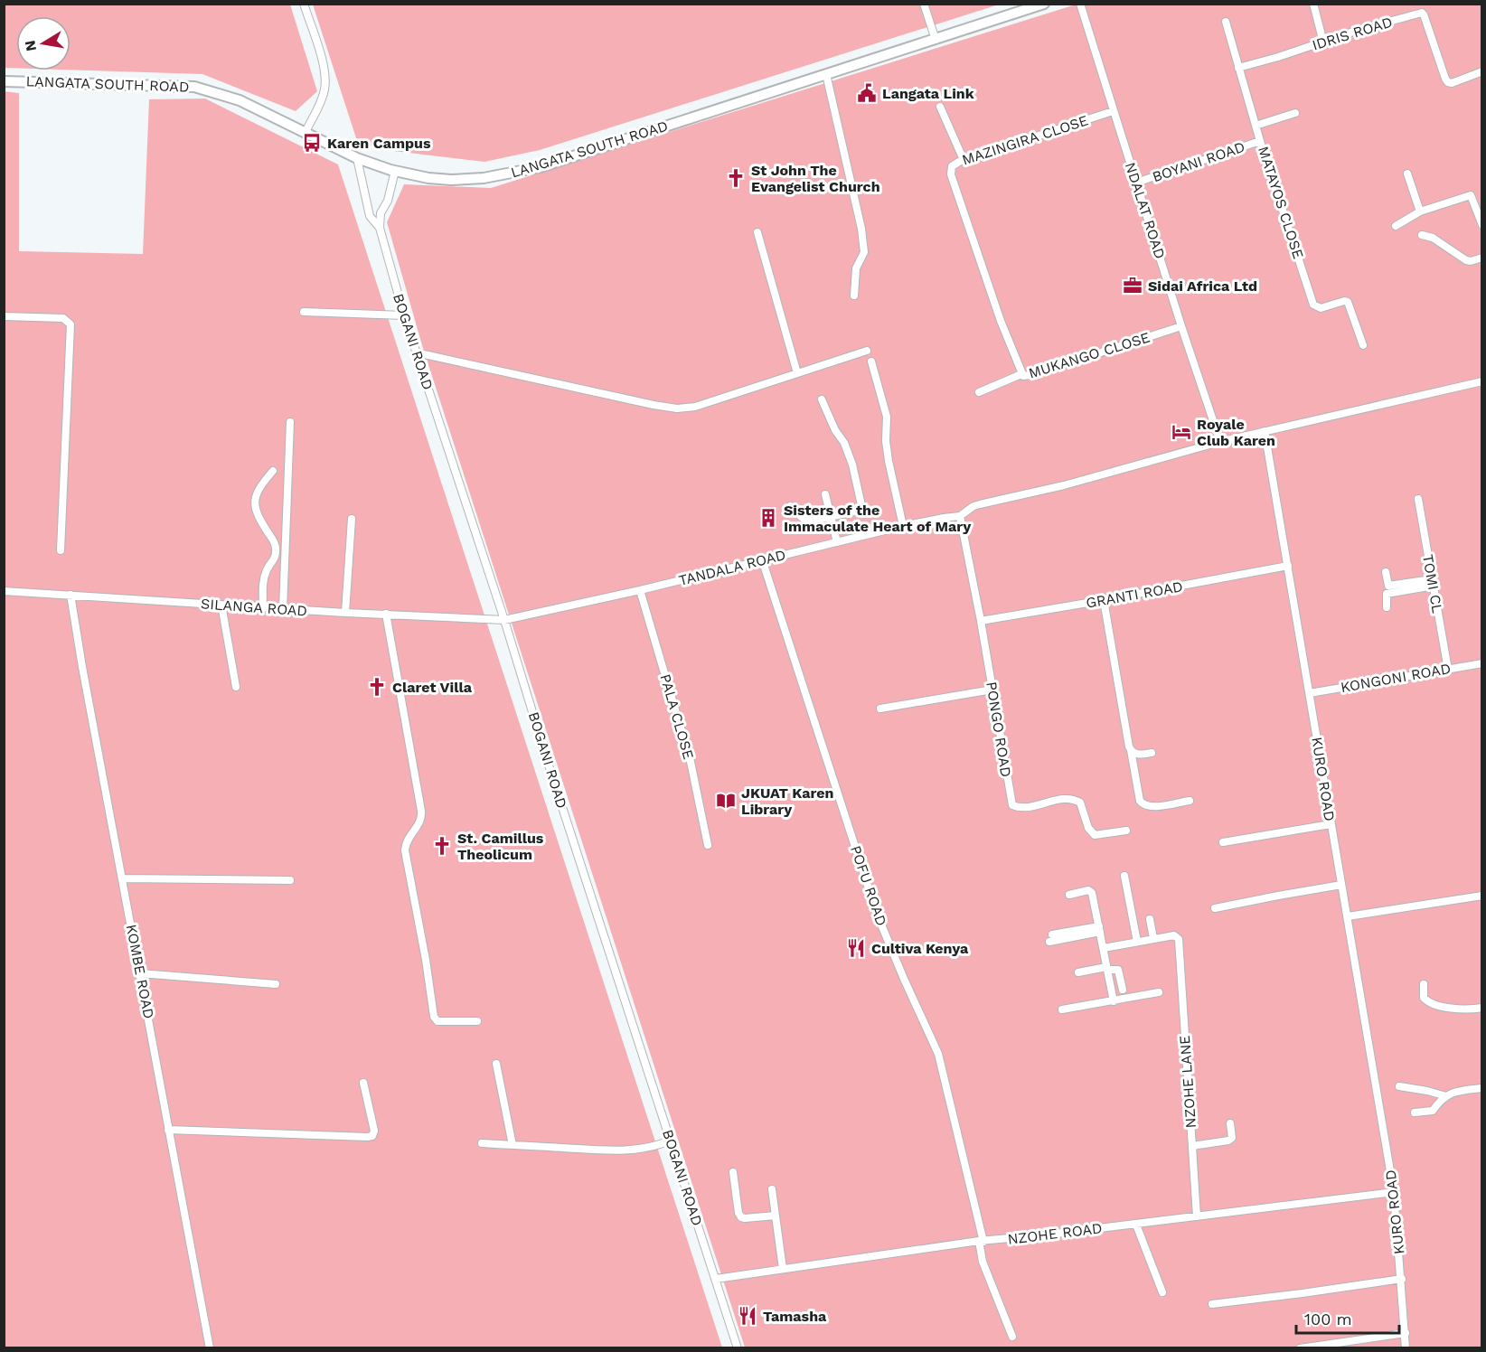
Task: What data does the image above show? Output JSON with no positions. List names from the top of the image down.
{
  "streets": {
    "street": [
      "IDRIS ROAD",
      "LANGATA SOUTH ROAD",
      "MAZINGIRA CLOSE",
      "BOYANI ROAD",
      "MATAYOS CLOSE",
      "NDALAT ROAD",
      "BOGANI ROAD",
      "MUKANGO CLOSE",
      "TANDALA ROAD",
      "TOMI CL",
      "GRANTI ROAD",
      "SILANGA ROAD",
      "KONGONI ROAD",
      "PALA CLOSE",
      "PONGO ROAD",
      "KURO ROAD",
      "POFU ROAD",
      "KOMBE ROAD",
      "NZOHE LANE",
      "NZOHE ROAD"
    ]
  },
  "crossings": [
    ["IDRIS ROAD", "MATAYOS CLOSE"],
    ["LANGATA SOUTH ROAD", "BOGANI ROAD"],
    ["MAZINGIRA CLOSE", "NDALAT ROAD"],
    ["MAZINGIRA CLOSE", "MUKANGO CLOSE"],
    ["BOYANI ROAD", "MATAYOS CLOSE"],
    ["BOYANI ROAD", "NDALAT ROAD"],
    ["NDALAT ROAD", "MUKANGO CLOSE"],
    ["BOGANI ROAD", "TANDALA ROAD"],
    ["BOGANI ROAD", "SILANGA ROAD"],
    ["BOGANI ROAD", "NZOHE ROAD"],
    ["TANDALA ROAD", "SILANGA ROAD"],
    ["TANDALA ROAD", "PALA CLOSE"],
    ["TANDALA ROAD", "PONGO ROAD"],
    ["TANDALA ROAD", "POFU ROAD"],
    ["TOMI CL", "KONGONI ROAD"],
    ["GRANTI ROAD", "PONGO ROAD"],
    ["GRANTI ROAD", "KURO ROAD"],
    ["SILANGA ROAD", "KOMBE ROAD"],
    ["KONGONI ROAD", "KURO ROAD"],
    ["KURO ROAD", "NZOHE ROAD"],
    ["POFU ROAD", "NZOHE ROAD"],
    ["NZOHE LANE", "NZOHE ROAD"]
  ],
  "places": {
    "public building": ["Langata Link"],
    "bus stop": ["Karen Campus"],
    "church": ["St John The Evangelist Church", "Claret Villa", "St. Camillus Theolicum"],
    "office": ["Sidai Africa Ltd"],
    "hotel": ["Royale Club Karen"],
    "building": ["Sisters of the Immaculate Heart of Mary"],
    "library": ["JKUAT Karen Library"],
    "restaurant": ["Cultiva Kenya", "Tamasha"]
  },
  "scale_bar": "100 m",
  "north": "left"
}
